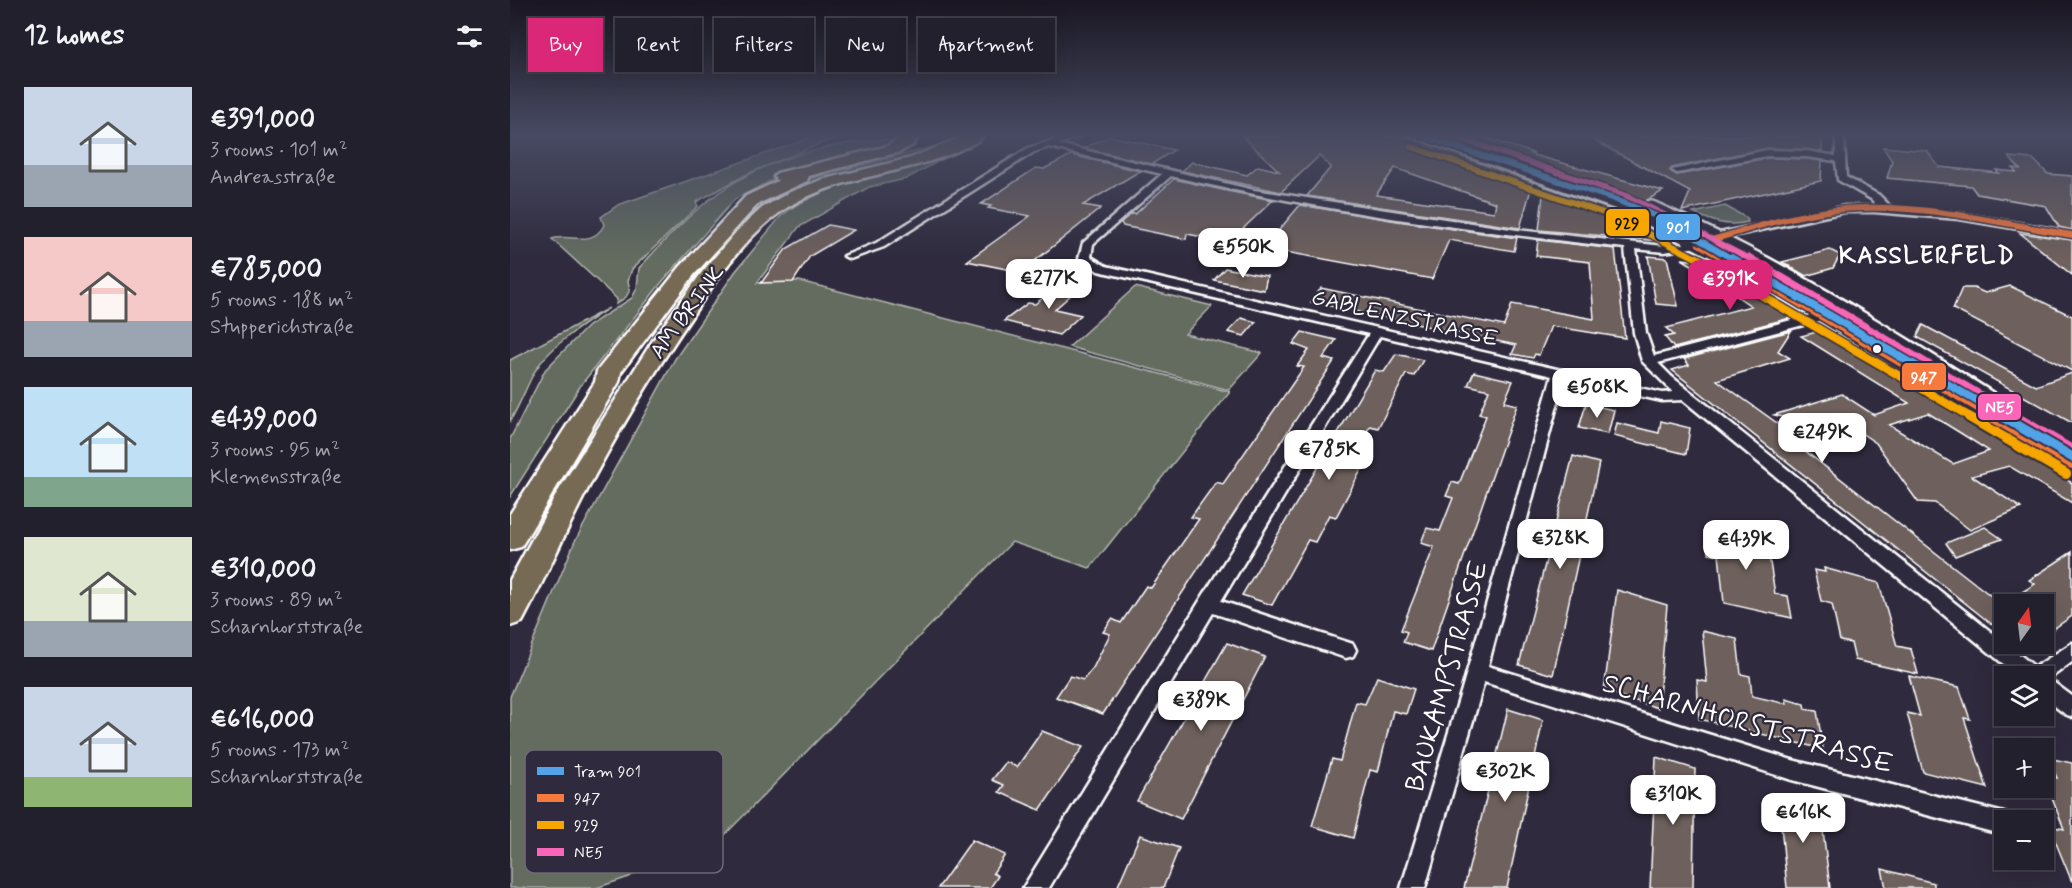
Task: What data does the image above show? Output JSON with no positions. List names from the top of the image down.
{
  "streets": {
    "highway": ["AM BRINK"],
    "street": ["GABLENZSTRASSE", "BAUKAMPSTRASSE", "SCHARNHORSTSTRASSE"]
  },
  "crossings": [
    ["GABLENZSTRASSE", "BAUKAMPSTRASSE"],
    ["BAUKAMPSTRASSE", "SCHARNHORSTSTRASSE"]
  ],
  "districts": ["KASSLERFELD"],
  "lines": [
    "tram line 901",
    "transit line 929",
    "transit line NE5",
    "transit line 947"
  ],
  "legend": [
    "Tram 901",
    "947",
    "929",
    "NE5"
  ],
  "north": "top",
  "page": {
    "heading": "12 homes",
    "chip": [
      "Buy",
      "Rent",
      "Filters",
      "New",
      "Apartment"
    ],
    "list": [
      {
        "name": "€391,000",
        "note": "3 rooms · 101 m² · Andreasstraße"
      },
      {
        "name": "€785,000",
        "note": "5 rooms · 188 m² · Stupperichstraße"
      },
      {
        "name": "€439,000",
        "note": "3 rooms · 95 m² · Klemensstraße"
      },
      {
        "name": "€310,000",
        "note": "3 rooms · 89 m² · Scharnhorststraße"
      },
      {
        "name": "€616,000",
        "note": "5 rooms · 173 m² · Scharnhorststraße"
      }
    ],
    "price": [
      "€550K",
      "€277K",
      "€391K",
      "€508K",
      "€249K",
      "€785K",
      "€328K",
      "€439K",
      "€389K",
      "€302K",
      "€310K",
      "€616K"
    ],
    "map_buttons": ["+", "−"]
  }
}
